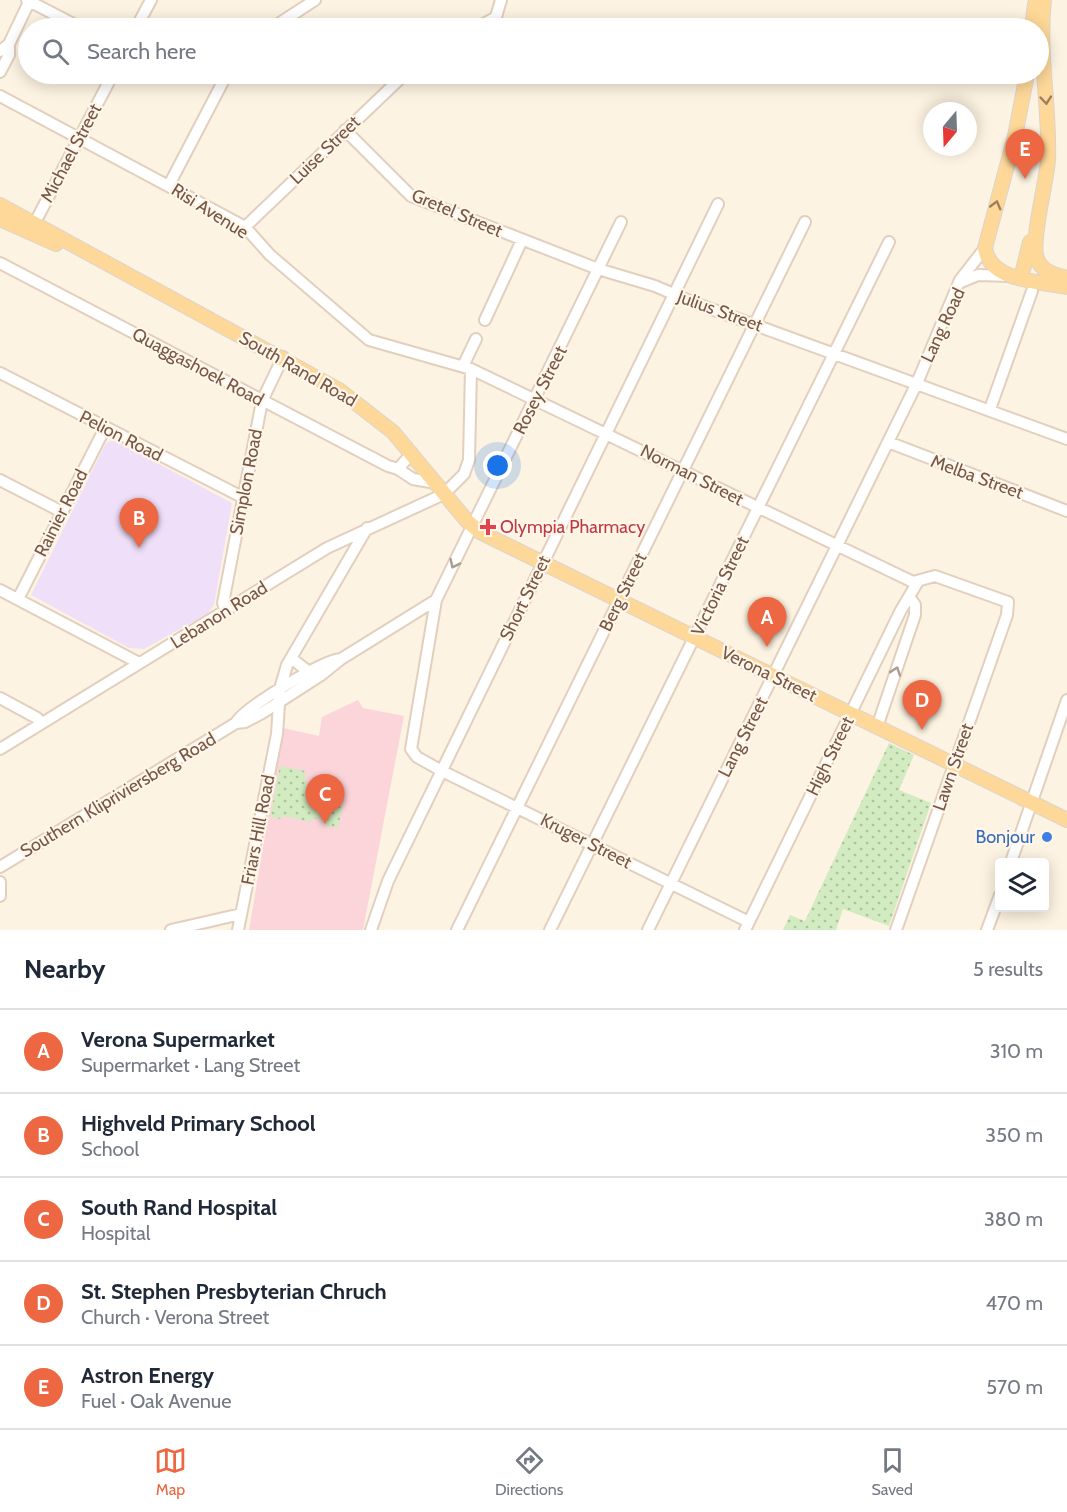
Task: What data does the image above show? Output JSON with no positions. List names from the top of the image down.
{
  "streets": {
    "main road": ["South Rand Road", "Verona Street"],
    "street": [
      "Luise Street",
      "Michael Street",
      "Risi Avenue",
      "Gretel Street",
      "Julius Street",
      "Lang Road",
      "Quaggashoek Road",
      "Rosey Street",
      "Pelion Road",
      "Norman Street",
      "Melba Street",
      "Simplon Road",
      "Rainier Road",
      "Victoria Street",
      "Berg Street",
      "Short Street",
      "Lebanon Road",
      "Lang Street",
      "High Street",
      "Lawn Street",
      "Southern Klipriviersberg Road",
      "Friars Hill Road",
      "Kruger Street"
    ]
  },
  "crossings": [
    ["Luise Street", "Risi Avenue"],
    ["Luise Street", "Gretel Street"],
    ["Michael Street", "Risi Avenue"],
    ["Michael Street", "South Rand Road"],
    ["Risi Avenue", "Norman Street"],
    ["Gretel Street", "Julius Street"],
    ["Julius Street", "Lang Road"],
    ["Julius Street", "Rosey Street"],
    ["Julius Street", "Victoria Street"],
    ["Julius Street", "Berg Street"],
    ["Julius Street", "Short Street"],
    ["Julius Street", "Lang Street"],
    ["Lang Road", "Lang Street"],
    ["Quaggashoek Road", "South Rand Road"],
    ["Quaggashoek Road", "Simplon Road"],
    ["Quaggashoek Road", "Lebanon Road"],
    ["South Rand Road", "Rosey Street"],
    ["South Rand Road", "Simplon Road"],
    ["South Rand Road", "Lebanon Road"],
    ["South Rand Road", "Verona Street"],
    ["Rosey Street", "Norman Street"],
    ["Rosey Street", "Verona Street"],
    ["Rosey Street", "Southern Klipriviersberg Road"],
    ["Rosey Street", "Kruger Street"],
    ["Pelion Road", "Simplon Road"],
    ["Pelion Road", "Rainier Road"],
    ["Norman Street", "Victoria Street"],
    ["Norman Street", "Berg Street"],
    ["Norman Street", "Short Street"],
    ["Norman Street", "Lang Street"],
    ["Norman Street", "High Street"],
    ["Norman Street", "Lawn Street"],
    ["Melba Street", "Lang Street"],
    ["Simplon Road", "Lebanon Road"],
    ["Victoria Street", "Verona Street"],
    ["Victoria Street", "Kruger Street"],
    ["Berg Street", "Verona Street"],
    ["Berg Street", "Kruger Street"],
    ["Short Street", "Verona Street"],
    ["Short Street", "Kruger Street"],
    ["Lebanon Road", "Friars Hill Road"],
    ["Verona Street", "Lang Street"],
    ["Verona Street", "High Street"],
    ["Verona Street", "Lawn Street"],
    ["Lang Street", "Kruger Street"],
    ["High Street", "Lawn Street"],
    ["High Street", "Kruger Street"],
    ["Southern Klipriviersberg Road", "Friars Hill Road"]
  ],
  "places": {
    "health": ["Olympia Pharmacy"],
    "other": ["Bonjour"]
  },
  "north": "bottom",
  "page": {
    "search": "Search here",
    "pins": [
      "E",
      "B",
      "A",
      "D",
      "C"
    ],
    "heading": ["Nearby", "5 results"],
    "list": [
      {
        "mark": "A",
        "name": "Verona Supermarket",
        "note": "Supermarket · Lang Street",
        "value": "310 m"
      },
      {
        "mark": "B",
        "name": "Highveld Primary School",
        "note": "School",
        "value": "350 m"
      },
      {
        "mark": "C",
        "name": "South Rand Hospital",
        "note": "Hospital",
        "value": "380 m"
      },
      {
        "mark": "D",
        "name": "St. Stephen Presbyterian Chruch",
        "note": "Church · Verona Street",
        "value": "470 m"
      },
      {
        "mark": "E",
        "name": "Astron Energy",
        "note": "Fuel · Oak Avenue",
        "value": "570 m"
      }
    ],
    "nav": ["Map", "Directions", "Saved"]
  }
}
